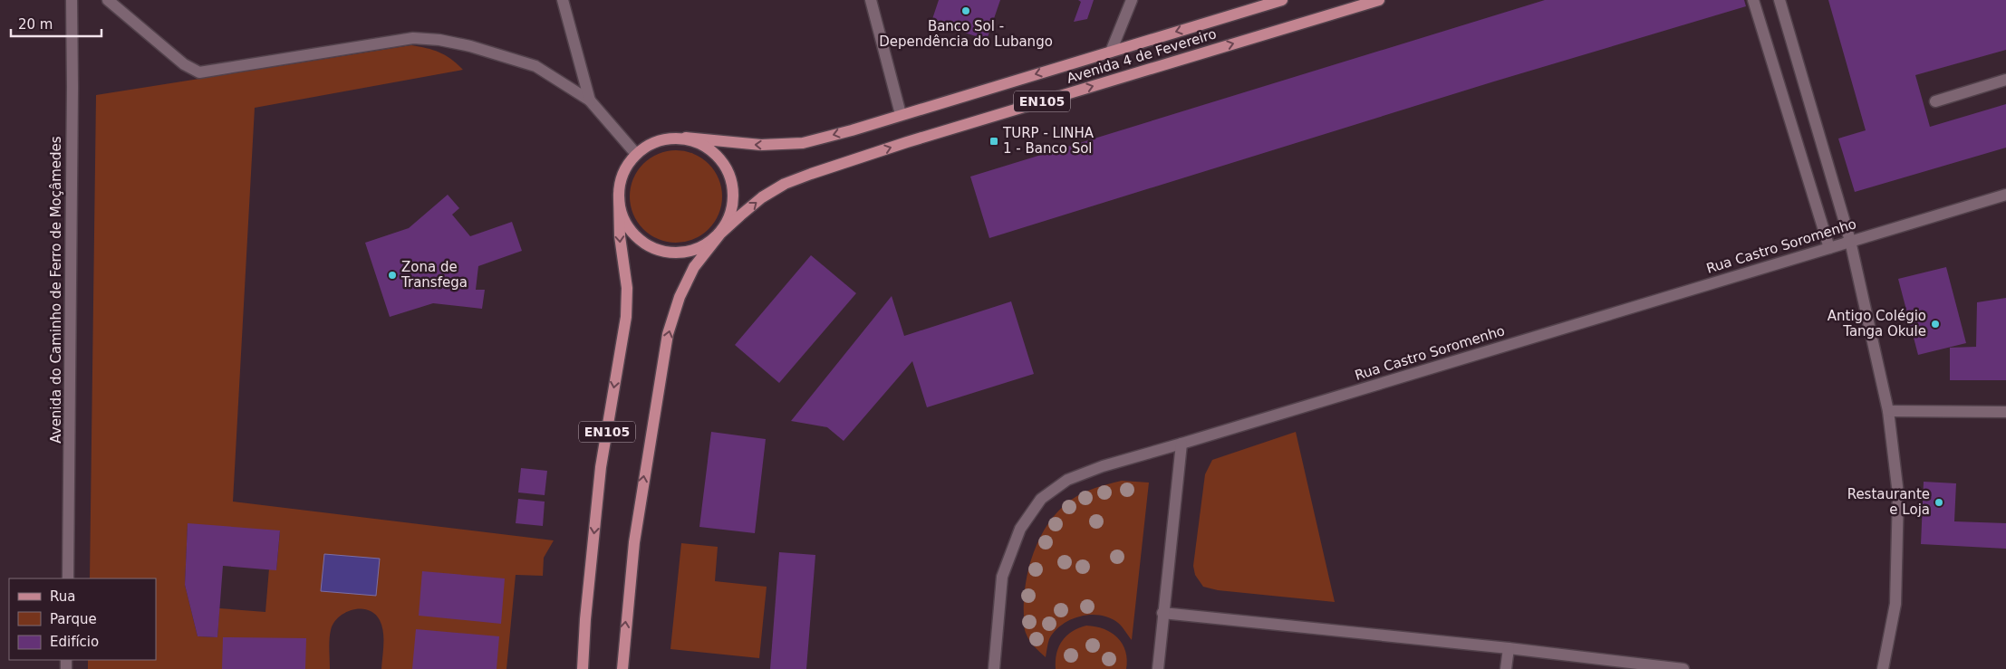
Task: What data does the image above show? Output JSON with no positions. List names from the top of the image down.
{
  "streets": {
    "main road": ["Avenida 4 de Fevereiro", "EN105"],
    "street": ["Rua Castro Soromenho", "Avenida do Caminho de Ferro de Moçâmedes"]
  },
  "crossings": [
    ["Avenida 4 de Fevereiro", "EN105"]
  ],
  "places": {
    "other": [
      "Banco Sol - Dependência do Lubango",
      "Zona de Transfega",
      "Antigo Colégio Tanga Okule",
      "Restaurante e Loja"
    ],
    "transit": ["TURP - LINHA 1 - Banco Sol"]
  },
  "legend": ["Rua", "Parque", "Edifício"],
  "scale_bar": "20 m"
}
